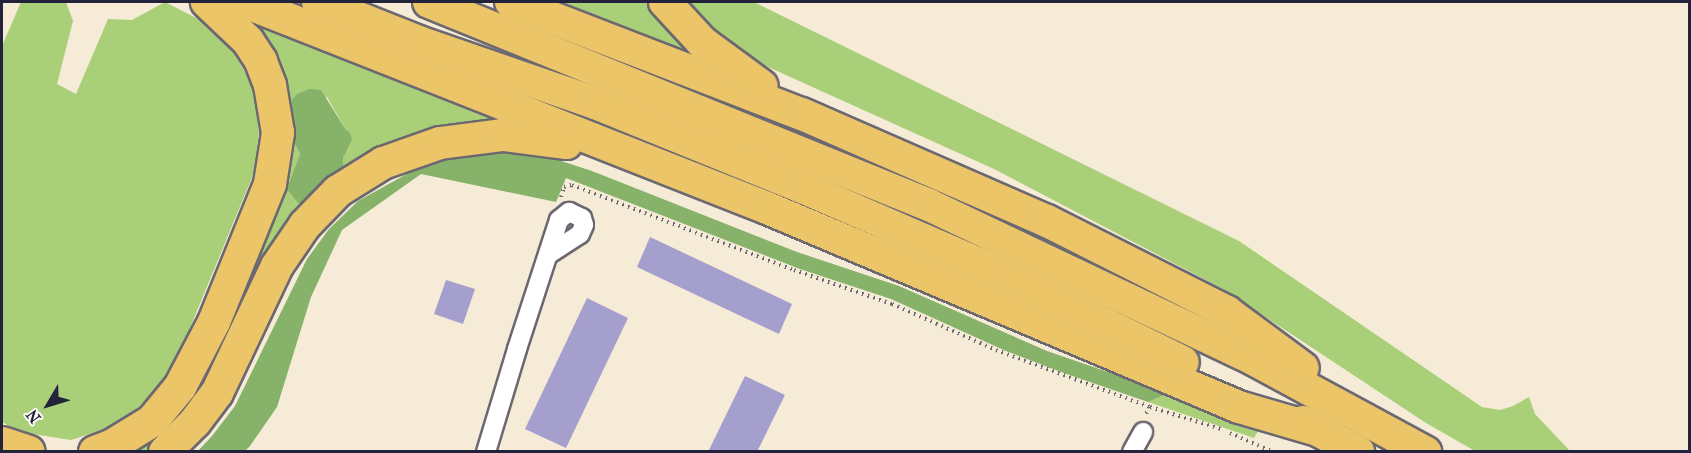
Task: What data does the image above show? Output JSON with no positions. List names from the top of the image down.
{
  "north": "bottom left"
}
